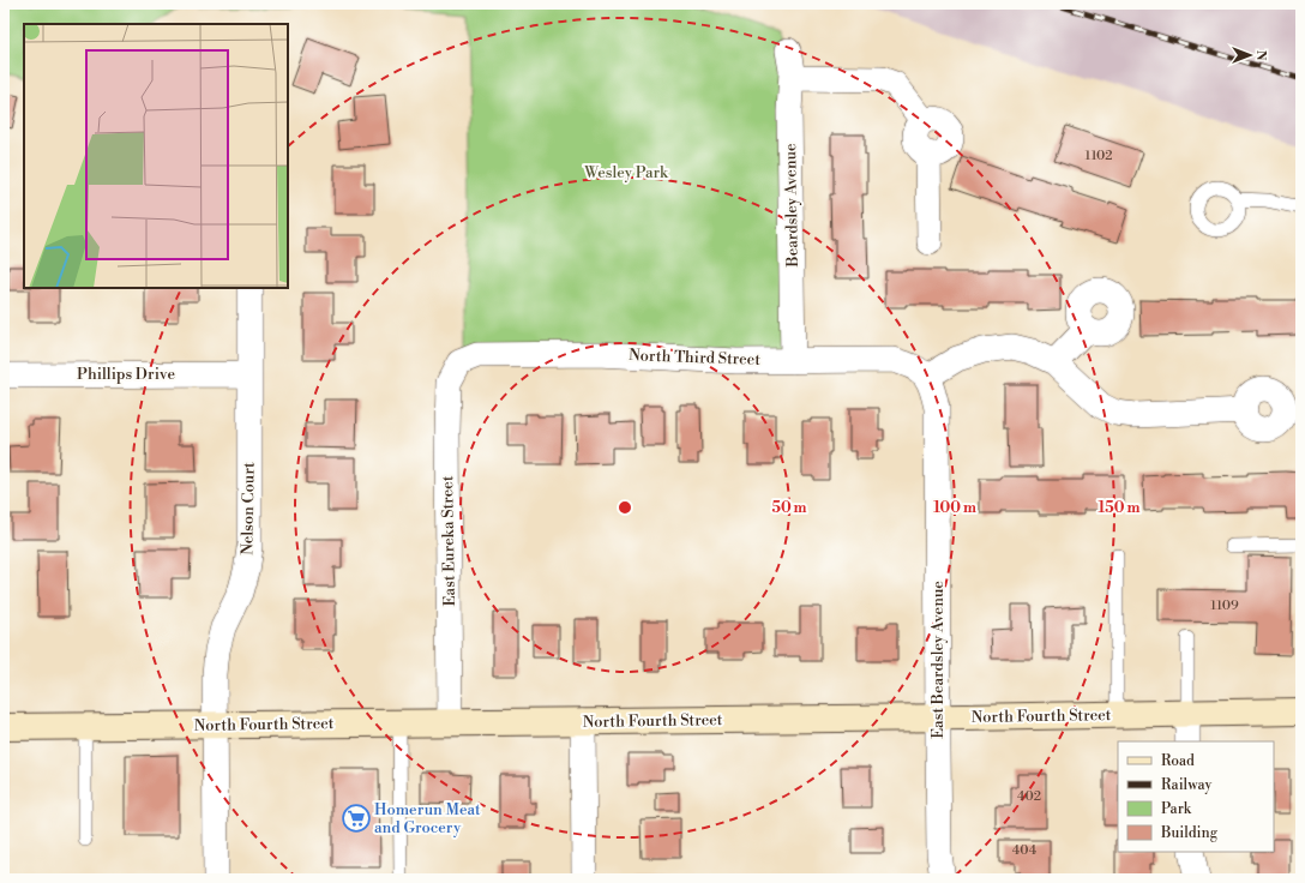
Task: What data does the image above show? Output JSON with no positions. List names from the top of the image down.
{
  "streets": {
    "street": [
      "Beardsley Avenue",
      "North Third Street",
      "Phillips Drive",
      "Nelson Court",
      "East Eureka Street",
      "East Beardsley Avenue",
      "North Fourth Street"
    ]
  },
  "crossings": [
    ["Beardsley Avenue", "North Third Street"],
    ["North Third Street", "East Eureka Street"],
    ["North Third Street", "East Beardsley Avenue"],
    ["Phillips Drive", "Nelson Court"],
    ["Nelson Court", "North Fourth Street"],
    ["East Eureka Street", "North Fourth Street"],
    ["East Beardsley Avenue", "North Fourth Street"]
  ],
  "parks": ["Wesley Park"],
  "places": {
    "supermarket": ["Homerun Meat and Grocery"]
  },
  "house_numbers": [
    "1102",
    "1109",
    "402",
    "404"
  ],
  "legend": [
    "Road",
    "Railway",
    "Park",
    "Building"
  ],
  "north": "right",
  "rings": ["50 m", "100 m", "150 m"]
}
